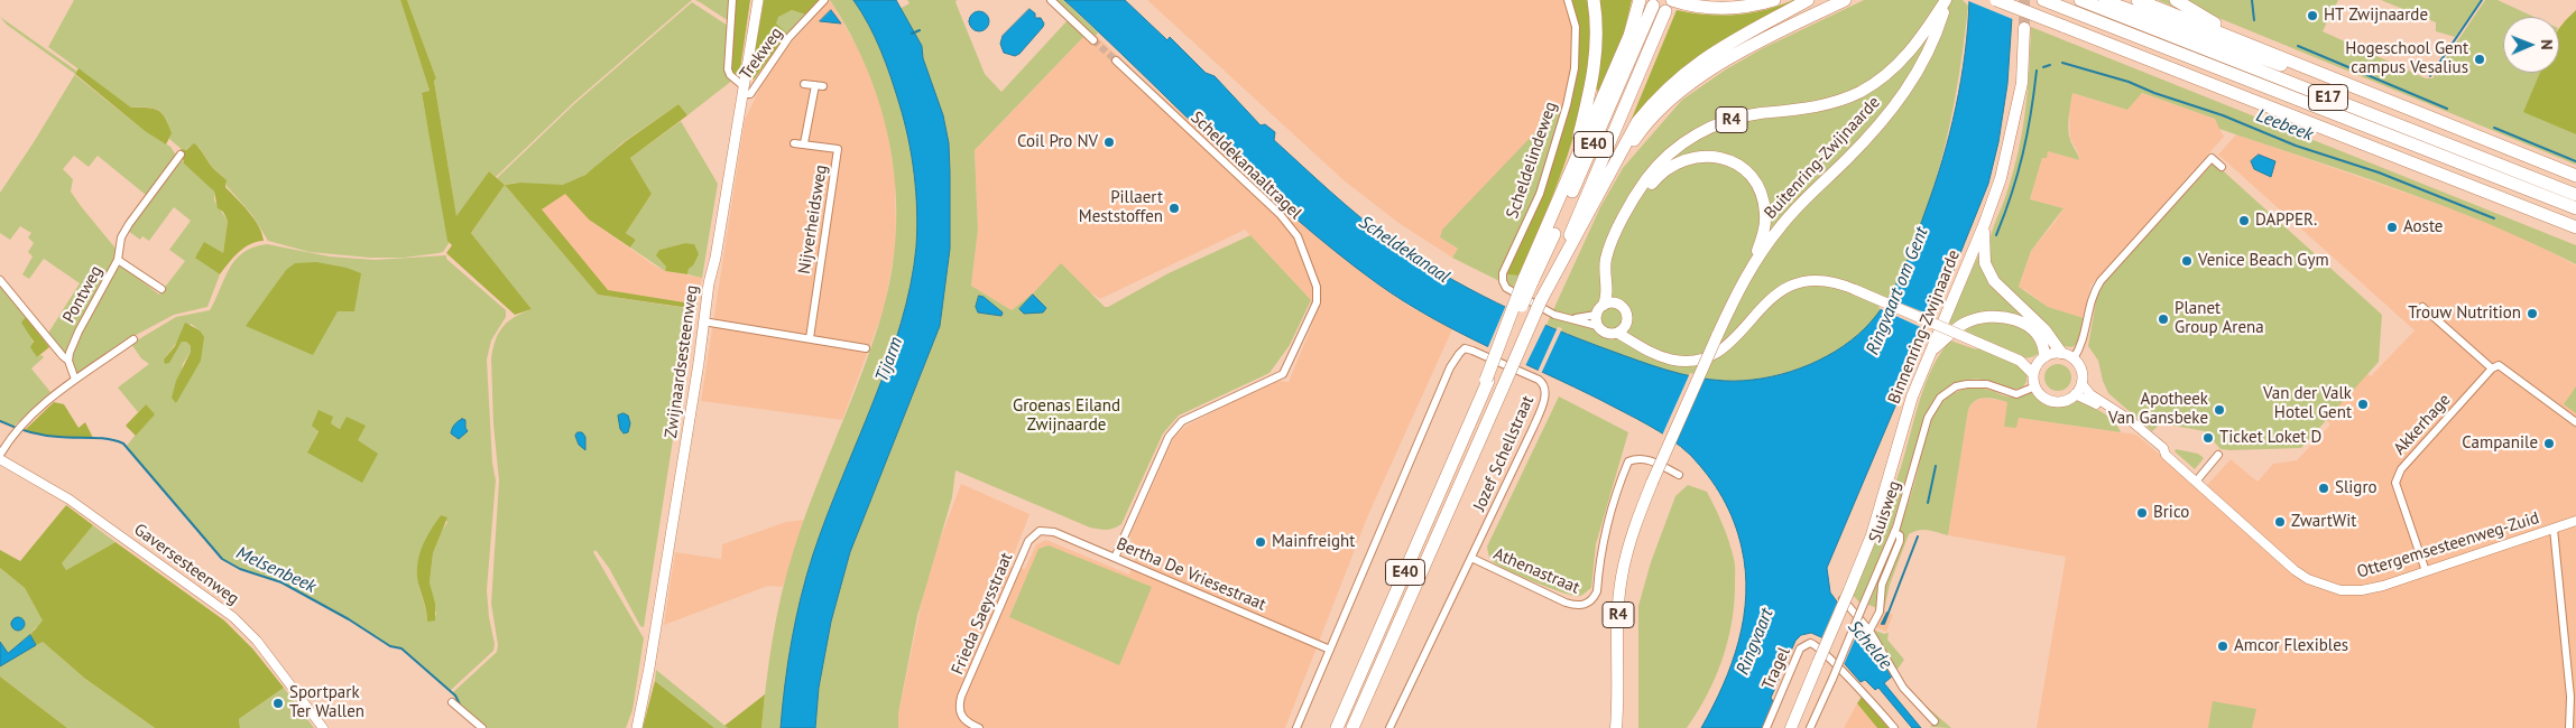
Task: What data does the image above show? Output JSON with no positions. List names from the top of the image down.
{
  "streets": {
    "highway": [
      "E17",
      "R4",
      "E40",
      "Buitenring-Zwijnaarde",
      "Binnenring-Zwijnaarde"
    ],
    "main road": ["Zwijnaardsesteenweg"],
    "street": [
      "Trekweg",
      "Scheldelindeweg",
      "Scheldekanaaltragel",
      "Nijverheidsweg",
      "Pontweg",
      "Akkerhage",
      "Jozef Schellstraat",
      "Sluisweg",
      "Ottergemsesteenweg-Zuid",
      "Gaversesteenweg",
      "Athenastraat",
      "Bertha De Vriesestraat",
      "Frieda Saeysstraat",
      "Tragel"
    ]
  },
  "crossings": [
    ["Trekweg", "Zwijnaardsesteenweg"],
    ["R4", "Buitenring-Zwijnaarde"],
    ["E40", "Scheldelindeweg"],
    ["Scheldekanaaltragel", "Bertha De Vriesestraat"],
    ["Akkerhage", "Ottergemsesteenweg-Zuid"],
    ["Jozef Schellstraat", "Athenastraat"],
    ["Jozef Schellstraat", "Bertha De Vriesestraat"],
    ["Sluisweg", "Ottergemsesteenweg-Zuid"],
    ["Bertha De Vriesestraat", "Frieda Saeysstraat"]
  ],
  "water": [
    "Leebeek",
    "Scheldekanaal",
    "Ringvaart om Gent",
    "Tijarm",
    "Melsenbeek",
    "Ringvaart",
    "Schelde"
  ],
  "parks": ["Groenas Eiland Zwijnaarde"],
  "places": [
    "HT Zwijnaarde",
    "Hogeschool Gent campus Vesalius",
    "Coil Pro NV",
    "Pillaert Meststoffen",
    "DAPPER.",
    "Aoste",
    "Venice Beach Gym",
    "Trouw Nutrition",
    "Planet Group Arena",
    "Van der Valk Hotel Gent",
    "Apotheek Van Gansbeke",
    "Ticket Loket D",
    "Campanile",
    "Sligro",
    "Brico",
    "ZwartWit",
    "Mainfreight",
    "Amcor Flexibles",
    "Sportpark Ter Wallen"
  ],
  "north": "right"
}
